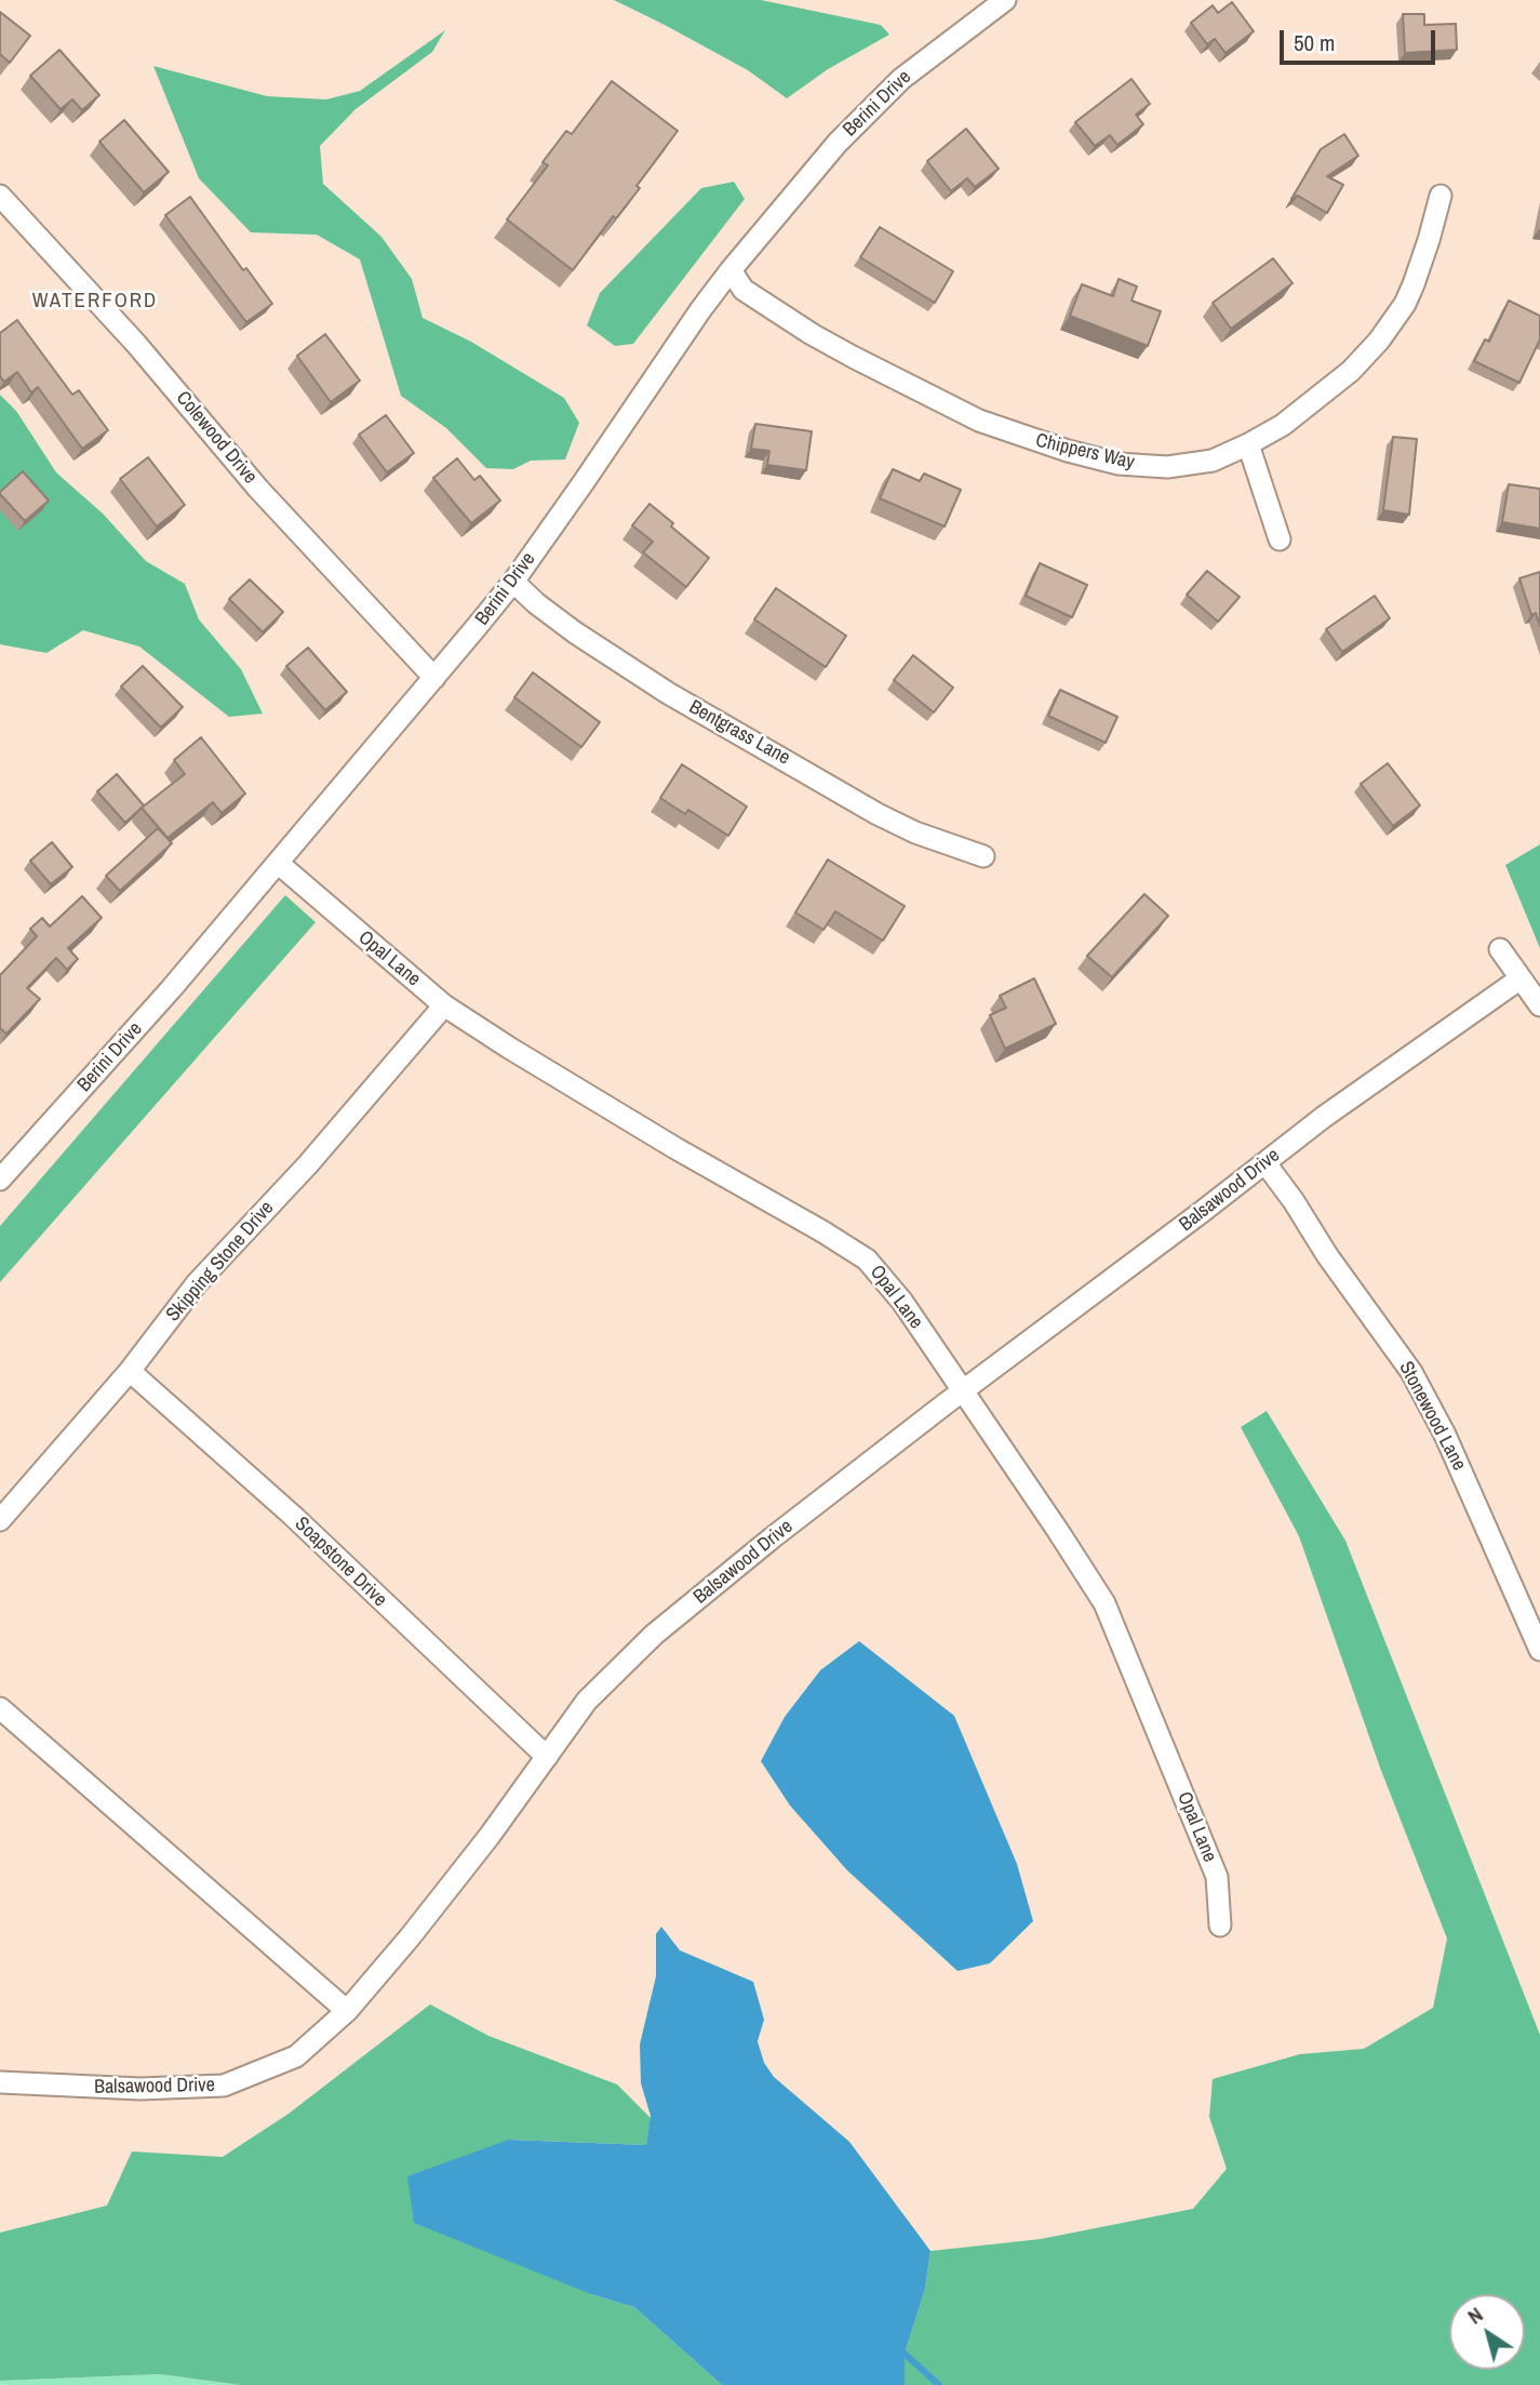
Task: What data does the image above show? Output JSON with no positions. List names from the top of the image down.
{
  "streets": {
    "street": [
      "Berini Drive",
      "Colewood Drive",
      "Chippers Way",
      "Bentgrass Lane",
      "Opal Lane",
      "Balsawood Drive",
      "Skipping Stone Drive",
      "Stonewood Lane",
      "Soapstone Drive"
    ]
  },
  "crossings": [
    ["Berini Drive", "Colewood Drive"],
    ["Berini Drive", "Chippers Way"],
    ["Berini Drive", "Bentgrass Lane"],
    ["Berini Drive", "Opal Lane"],
    ["Opal Lane", "Balsawood Drive"],
    ["Opal Lane", "Skipping Stone Drive"],
    ["Balsawood Drive", "Stonewood Lane"],
    ["Balsawood Drive", "Soapstone Drive"],
    ["Skipping Stone Drive", "Soapstone Drive"]
  ],
  "districts": ["WATERFORD"],
  "scale_bar": "50 m",
  "north": "top left"
}
